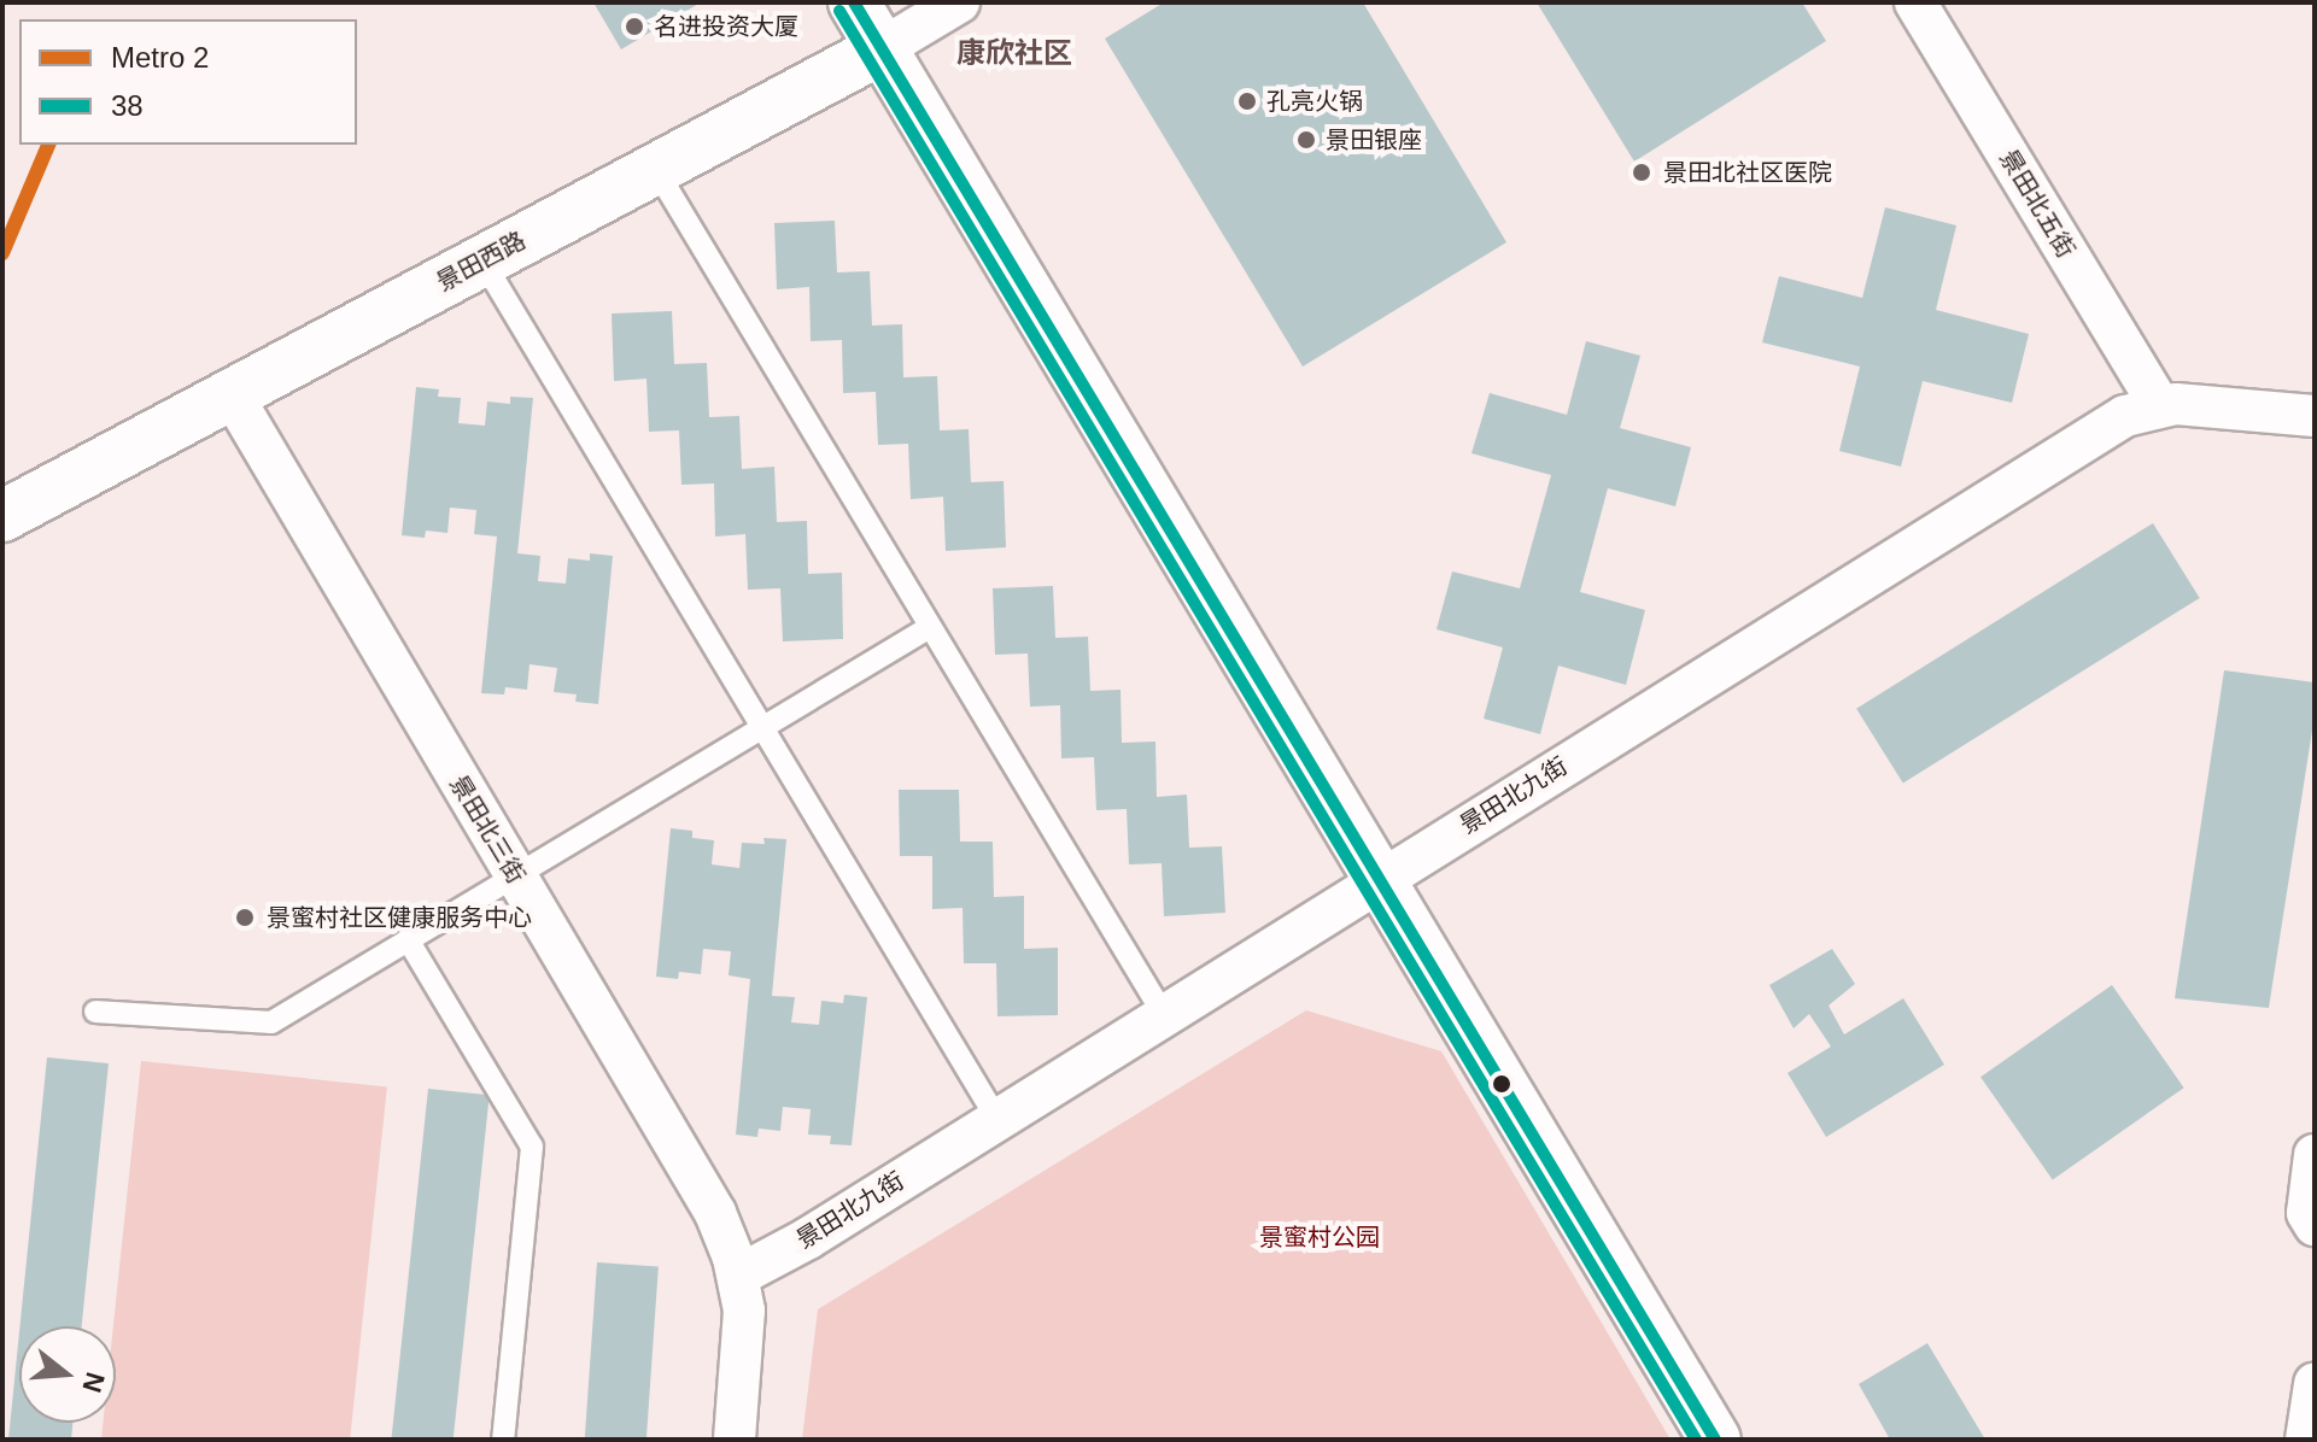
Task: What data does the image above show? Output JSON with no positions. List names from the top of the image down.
{
  "streets": {
    "street": [
      "景田北五街",
      "景田西路",
      "景田北九街",
      "景田北三街"
    ]
  },
  "crossings": [
    ["景田北五街", "景田北九街"],
    ["景田西路", "景田北三街"],
    ["景田北九街", "景田北三街"]
  ],
  "districts": ["康欣社区"],
  "parks": ["景蜜村公园"],
  "places": [
    "名进投资大厦",
    "孔亮火锅",
    "景田银座",
    "景田北社区医院",
    "景蜜村社区健康服务中心"
  ],
  "lines": ["transit line 38", "metro line 2"],
  "legend": ["Metro 2", "38"],
  "north": "right"
}
